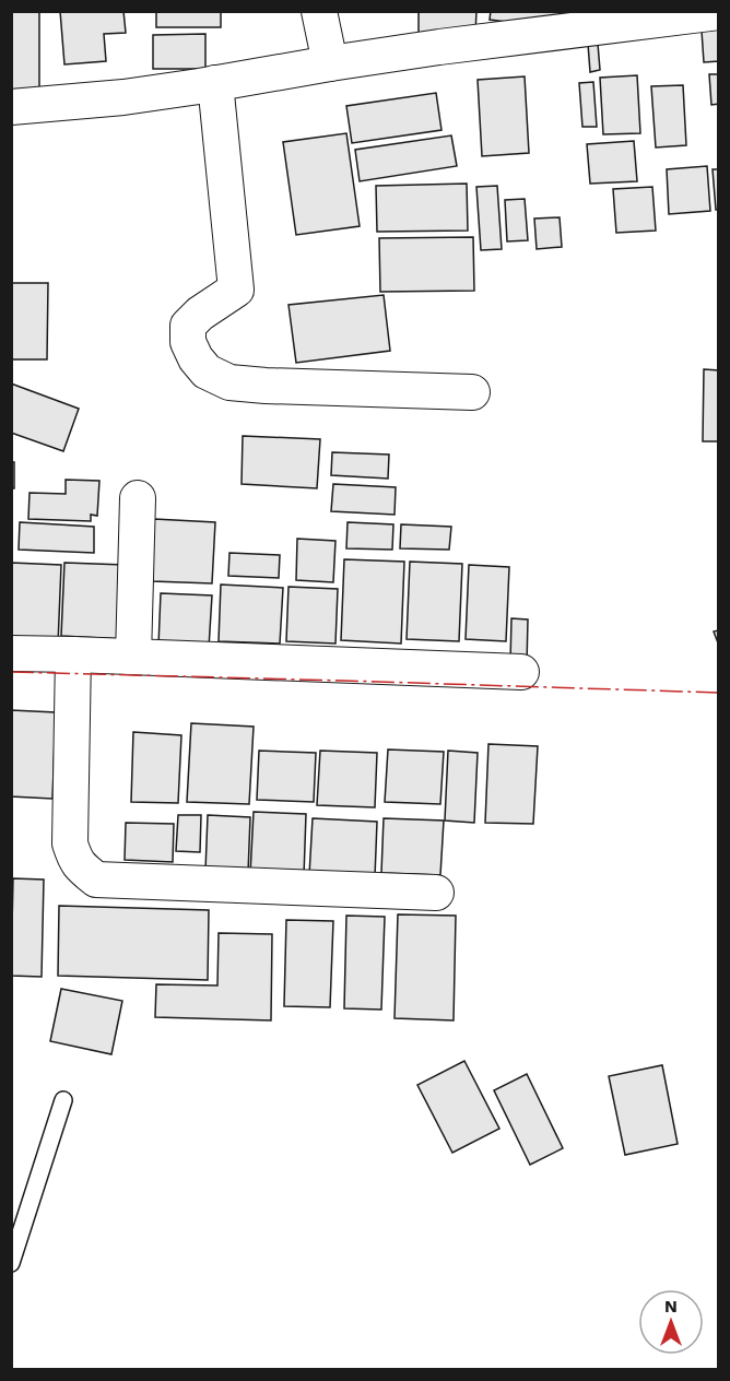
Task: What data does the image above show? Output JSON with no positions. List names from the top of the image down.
{
  "north": "top"
}
